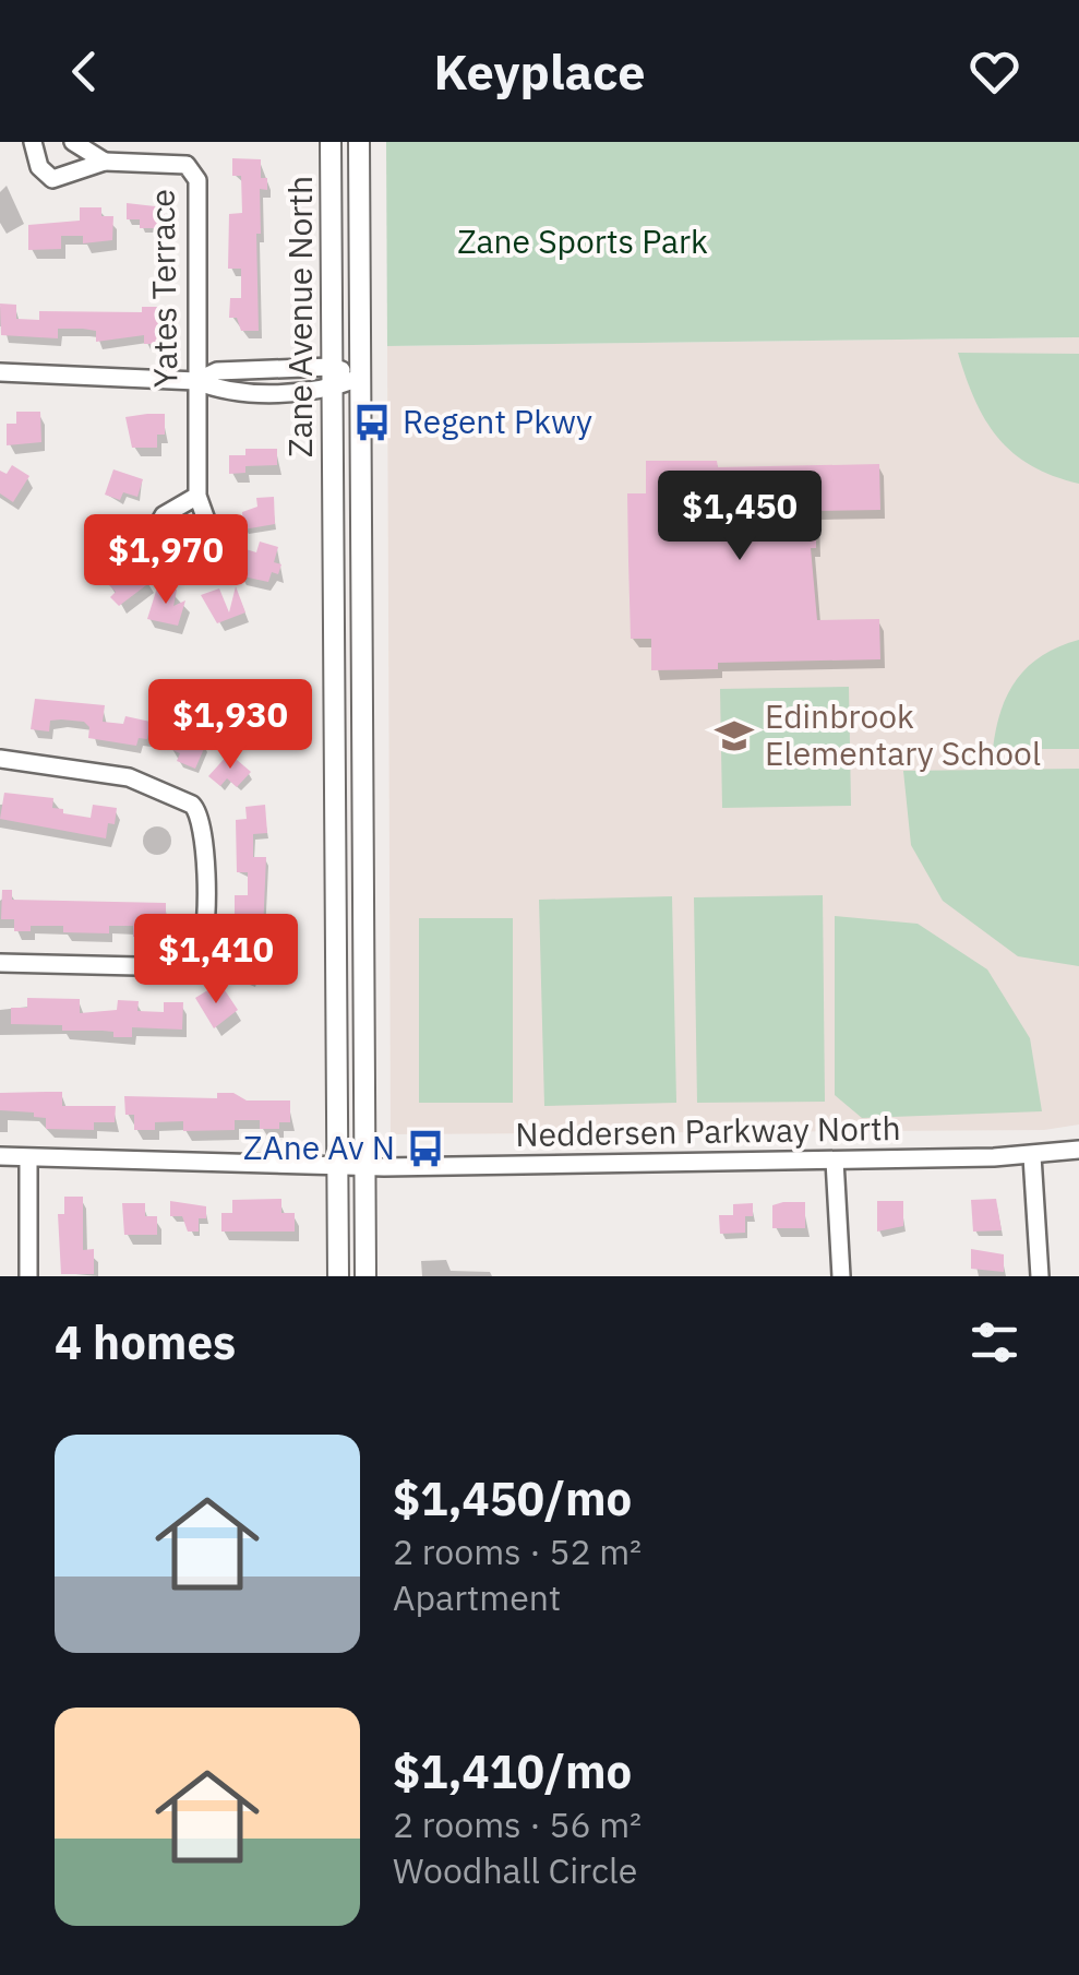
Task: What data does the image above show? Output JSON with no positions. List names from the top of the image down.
{
  "streets": {
    "main road": ["Zane Avenue North"],
    "street": ["Yates Terrace", "Neddersen Parkway North"]
  },
  "crossings": [
    ["Zane Avenue North", "Neddersen Parkway North"]
  ],
  "parks": ["Zane Sports Park"],
  "places": {
    "bus stop": ["Regent Pkwy", "ZAne Av N"],
    "school or university": ["Edinbrook Elementary School"]
  },
  "page": {
    "header": "Keyplace",
    "price": [
      "$1,450",
      "$1,970",
      "$1,930",
      "$1,410"
    ],
    "heading": "4 homes",
    "list": [
      {
        "name": "$1,450/mo",
        "note": "2 rooms · 52 m² · Apartment"
      },
      {
        "name": "$1,410/mo",
        "note": "2 rooms · 56 m² · Woodhall Circle"
      }
    ]
  }
}
